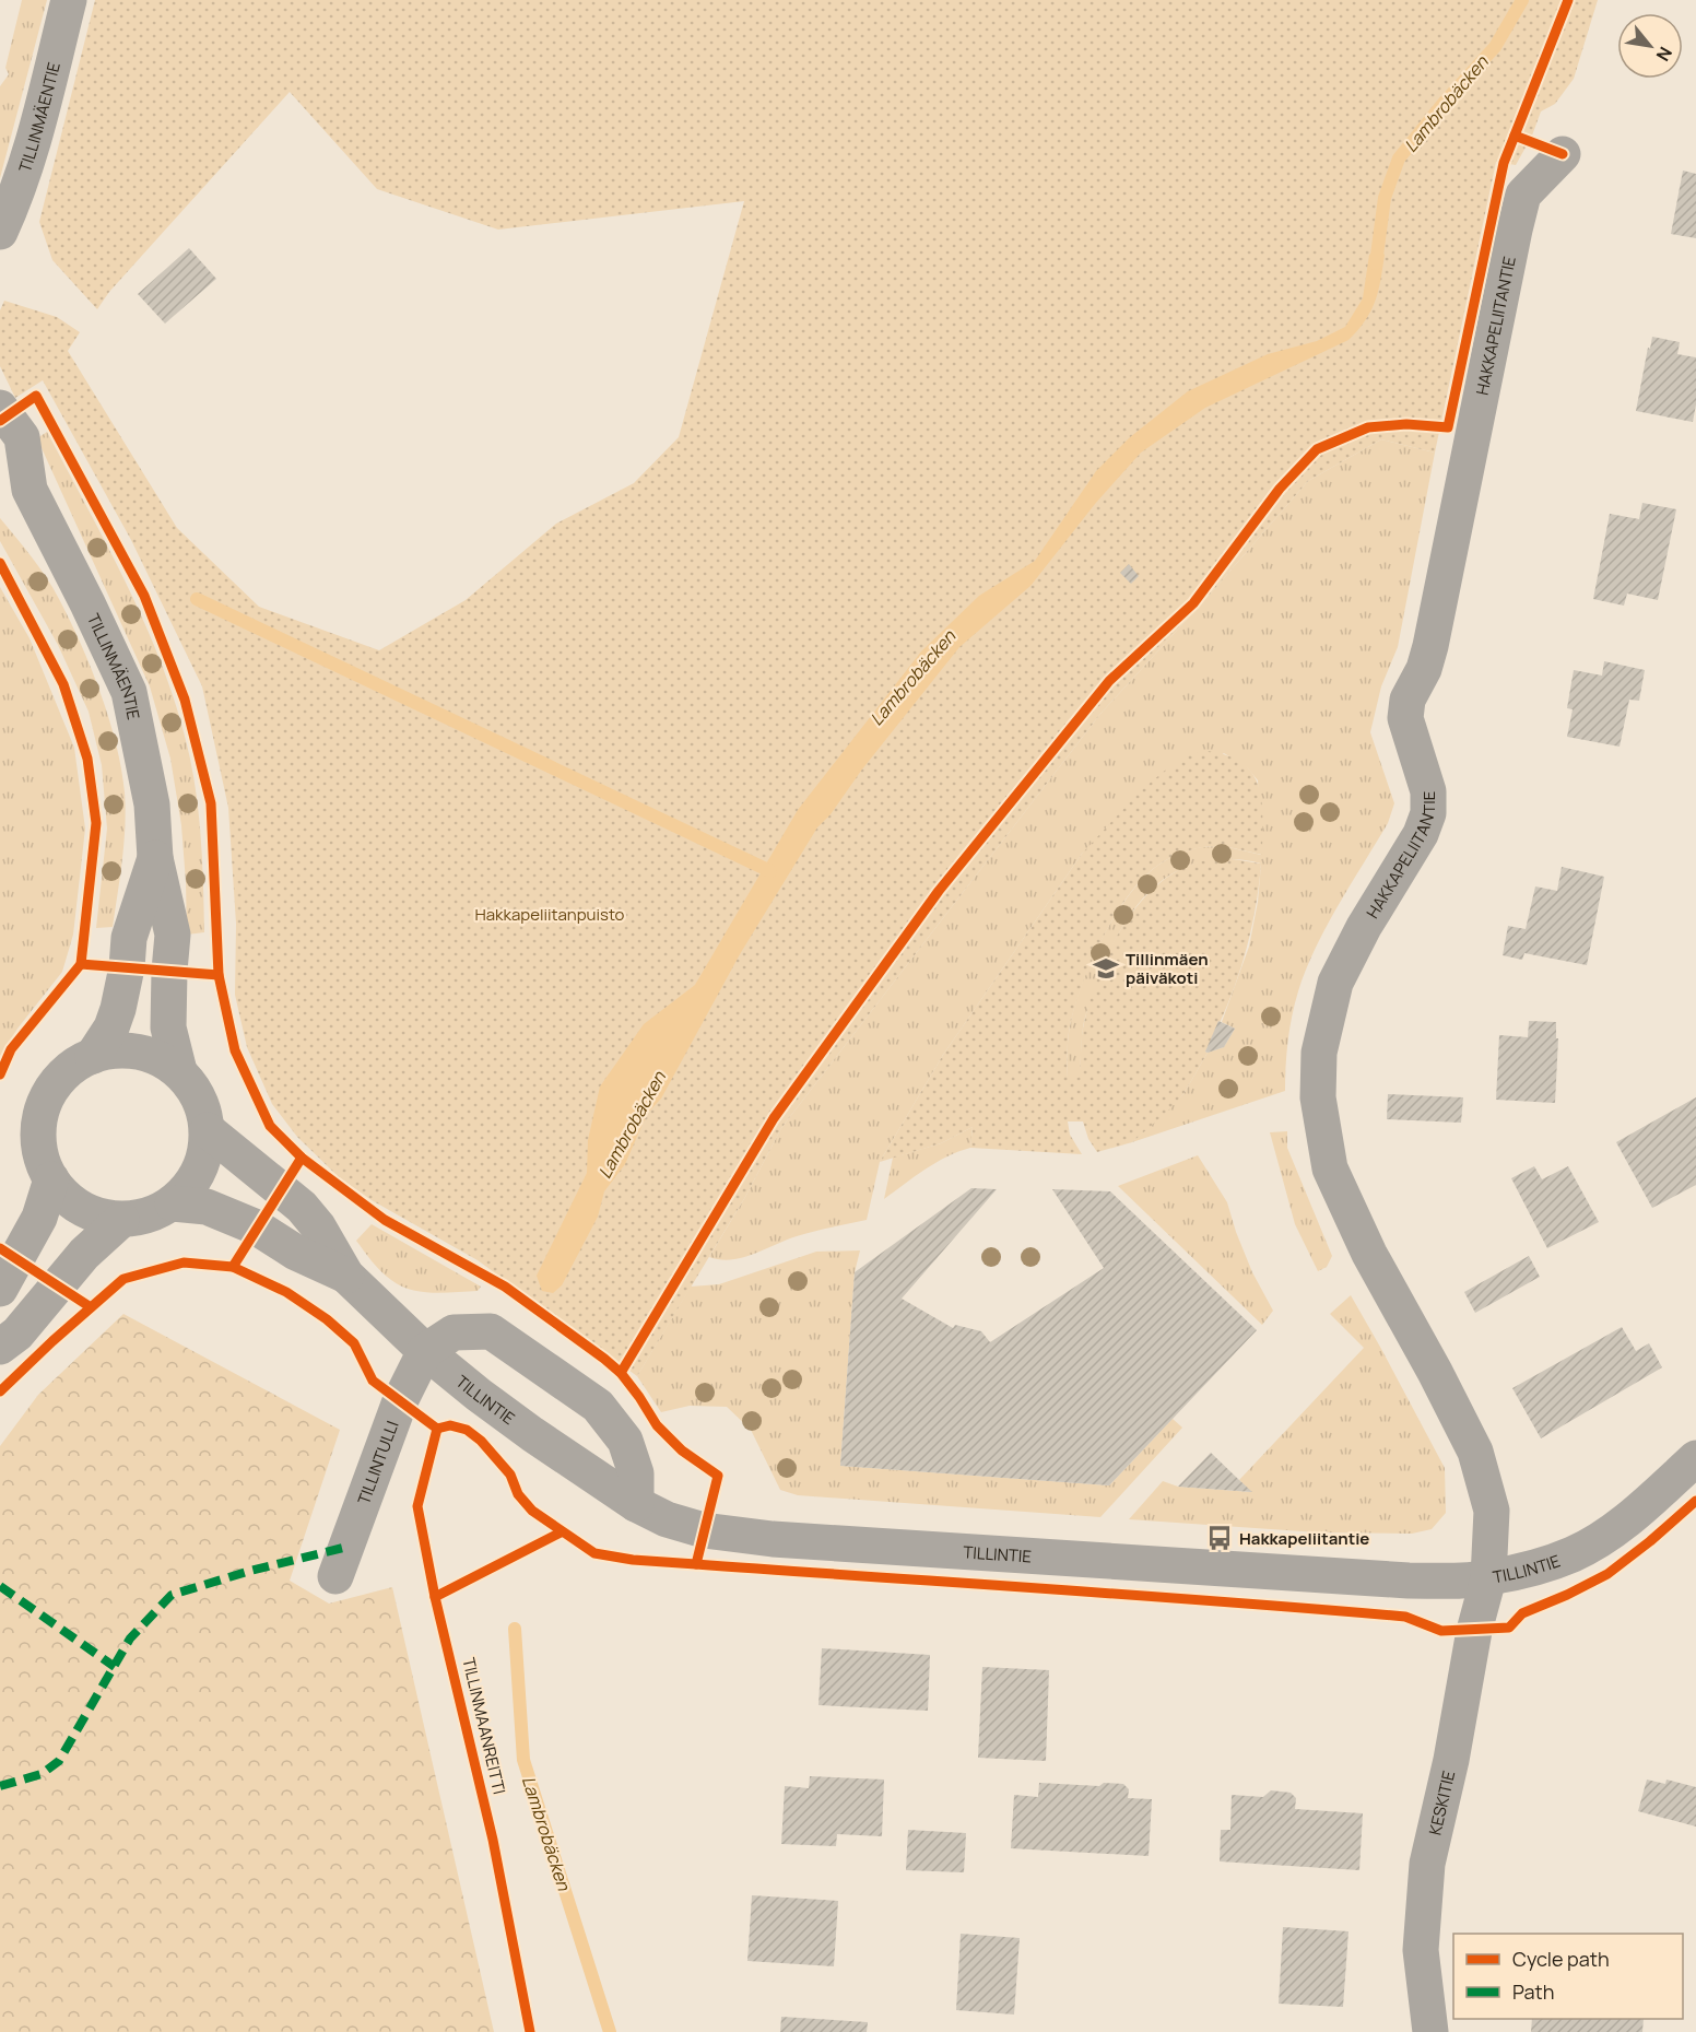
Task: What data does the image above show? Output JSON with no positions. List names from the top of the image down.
{
  "streets": {
    "street": [
      "TILLINMÄENTIE",
      "HAKKAPELIITANTIE",
      "TILLINTIE",
      "TILLINTULLI",
      "KESKITIE"
    ],
    "cycle path": ["TILLINMAANREITTI"]
  },
  "crossings": [
    ["TILLINMÄENTIE", "TILLINTIE"],
    ["HAKKAPELIITANTIE", "TILLINTIE"],
    ["HAKKAPELIITANTIE", "KESKITIE"],
    ["TILLINTIE", "TILLINTULLI"],
    ["TILLINTIE", "KESKITIE"]
  ],
  "water": ["Lambrobäcken"],
  "parks": ["Hakkapeliitanpuisto"],
  "places": {
    "school or university": ["Tillinmäen päiväkoti"],
    "bus stop": ["Hakkapeliitantie"]
  },
  "legend": ["Cycle path", "Path"],
  "north": "bottom right"
}
